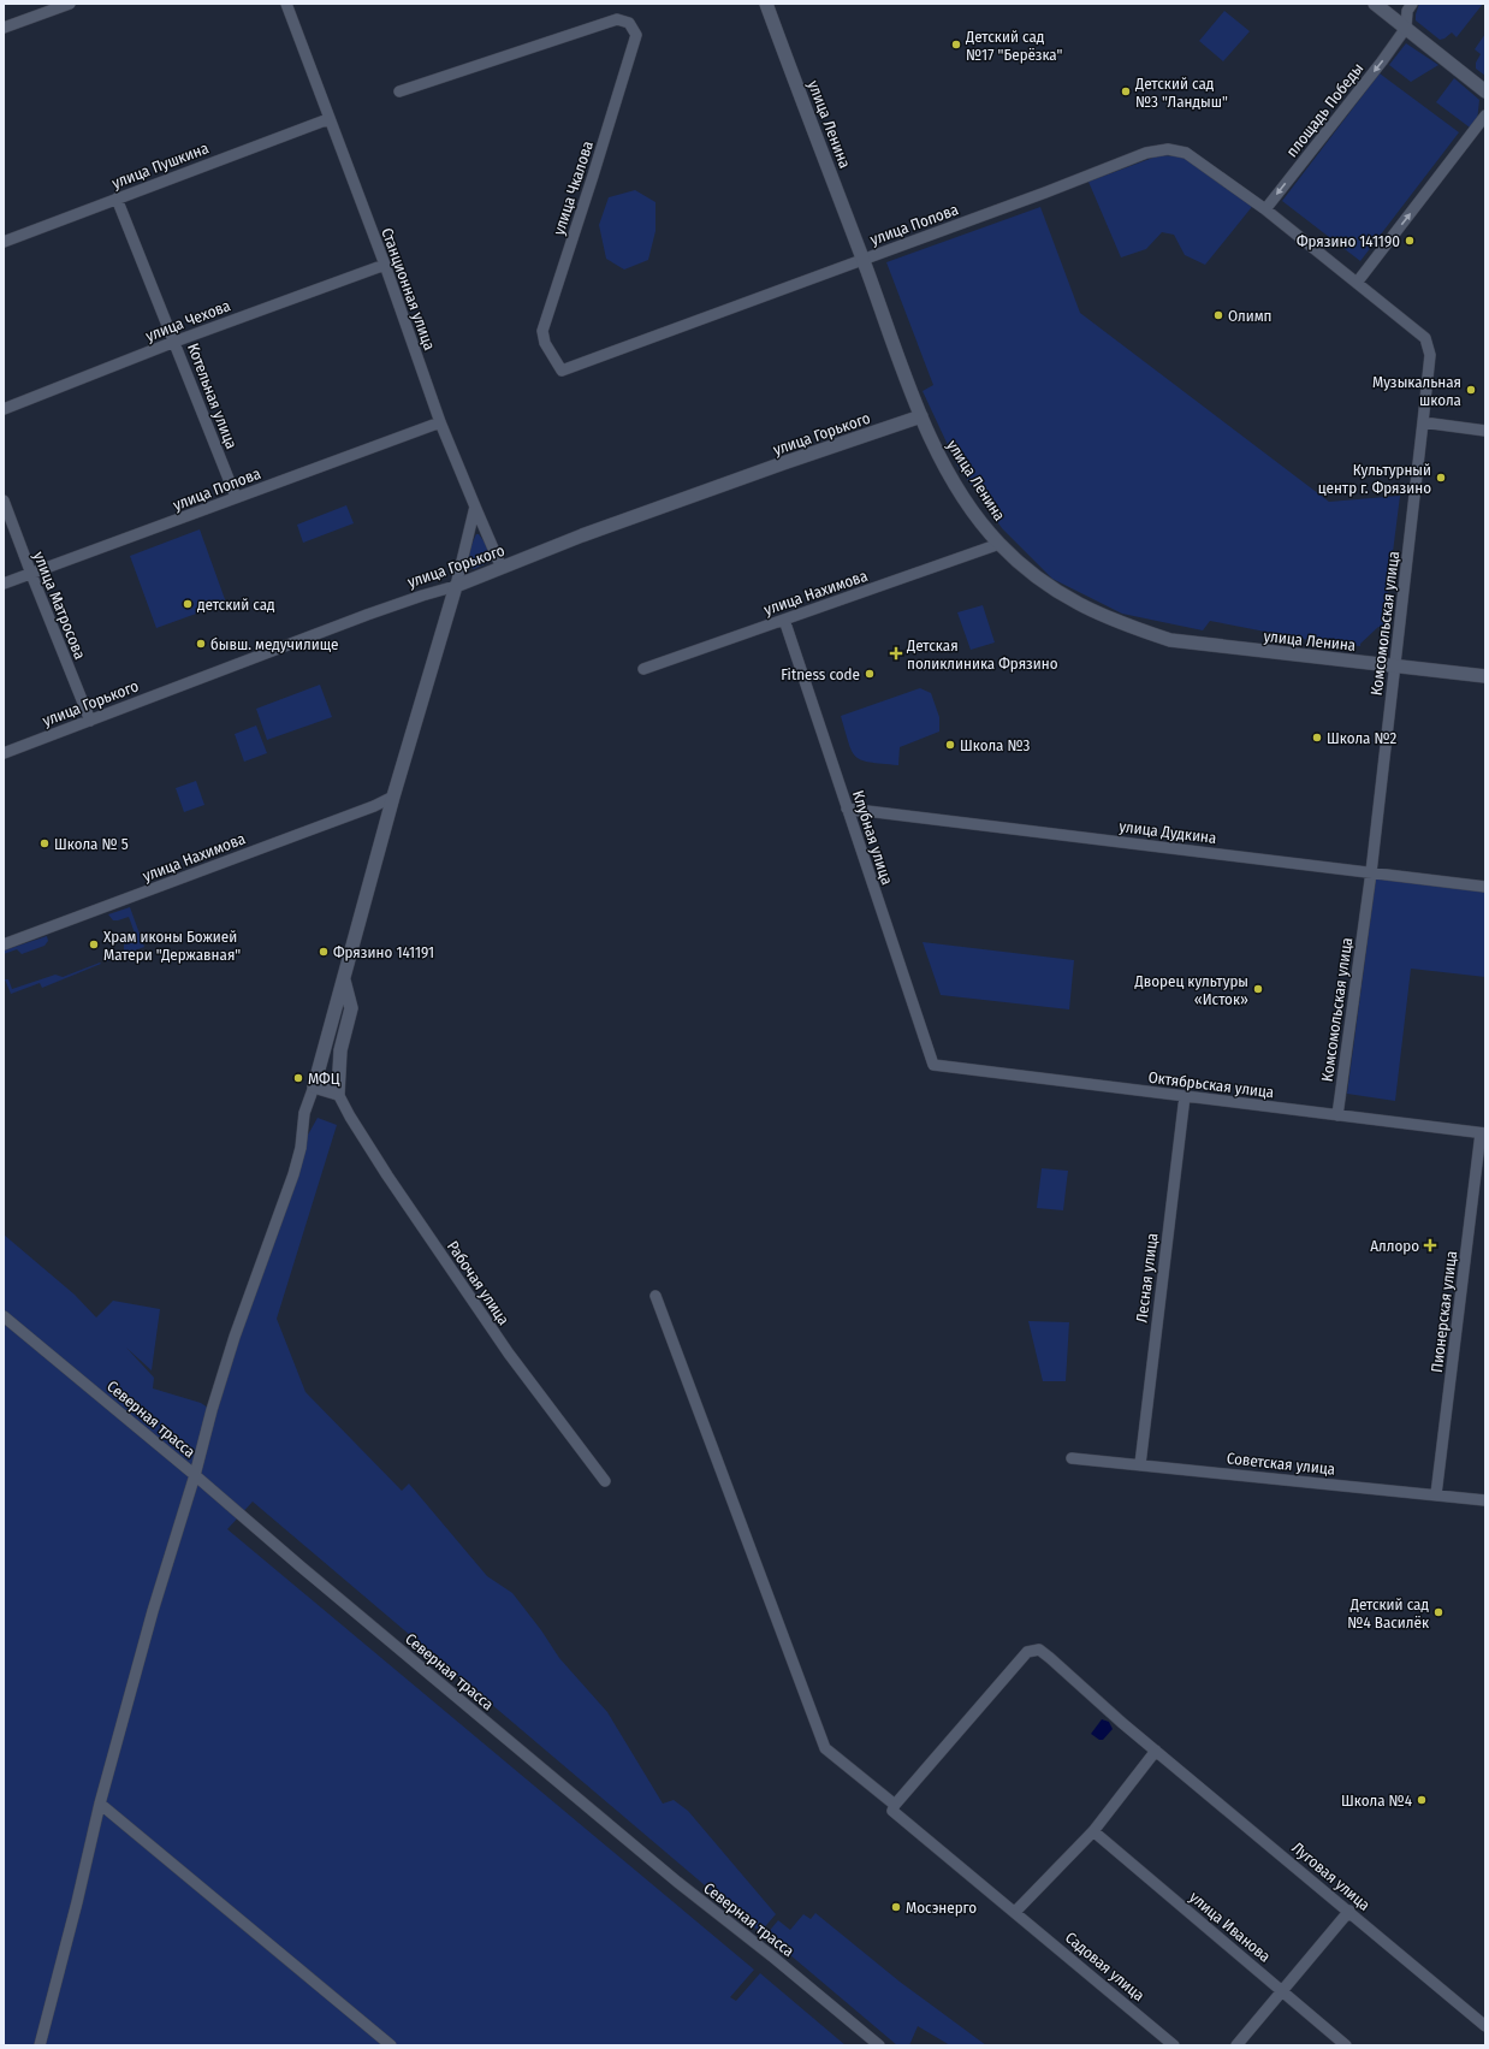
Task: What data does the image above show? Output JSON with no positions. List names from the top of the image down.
{
  "streets": {
    "street": [
      "площадь Победы",
      "улица Ленина",
      "улица Пушкина",
      "улица Чкалова",
      "улица Попова",
      "Станционная улица",
      "улица Чехова",
      "Котельная улица",
      "улица Горького",
      "улица Нахимова",
      "улица Матросова",
      "Комсомольская улица",
      "улица Дудкина",
      "Клубная улица",
      "Октябрьская улица",
      "Лесная улица",
      "Рабочая улица",
      "Пионерская улица",
      "Северная трасса",
      "Советская улица",
      "Луговая улица",
      "улица Иванова",
      "Садовая улица"
    ]
  },
  "crossings": [
    ["площадь Победы", "улица Попова"],
    ["площадь Победы", "Комсомольская улица"],
    ["улица Ленина", "улица Попова"],
    ["улица Ленина", "улица Горького"],
    ["улица Ленина", "улица Нахимова"],
    ["улица Ленина", "Комсомольская улица"],
    ["улица Пушкина", "Станционная улица"],
    ["улица Пушкина", "Котельная улица"],
    ["улица Чкалова", "улица Попова"],
    ["улица Попова", "Станционная улица"],
    ["улица Попова", "Котельная улица"],
    ["улица Попова", "улица Матросова"],
    ["улица Попова", "Комсомольская улица"],
    ["Станционная улица", "улица Чехова"],
    ["Станционная улица", "улица Горького"],
    ["улица Чехова", "Котельная улица"],
    ["улица Горького", "улица Матросова"],
    ["улица Нахимова", "Клубная улица"],
    ["Комсомольская улица", "улица Дудкина"],
    ["Комсомольская улица", "Октябрьская улица"],
    ["улица Дудкина", "Клубная улица"],
    ["Клубная улица", "Октябрьская улица"],
    ["Октябрьская улица", "Лесная улица"],
    ["Октябрьская улица", "Пионерская улица"],
    ["Лесная улица", "Советская улица"],
    ["Пионерская улица", "Советская улица"],
    ["Луговая улица", "Садовая улица"]
  ],
  "one_way": ["площадь Победы"],
  "places": {
    "other": [
      "Детский сад №17 \"Берёзка\"",
      "Детский сад №3 \"Ландыш\"",
      "Фрязино 141190",
      "Олимп",
      "Музыкальная школа",
      "Культурный центр г. Фрязино",
      "детский сад",
      "бывш. медучилище",
      "Fitness code",
      "Школа №2",
      "Школа №3",
      "Школа № 5",
      "Храм иконы Божией Матери \"Державная\"",
      "Фрязино 141191",
      "Дворец культуры «Исток»",
      "МФЦ",
      "Детский сад №4 Василёк",
      "Школа №4",
      "Мосэнерго"
    ],
    "health": ["Детская поликлиника Фрязино", "Аллоро"]
  }
}
